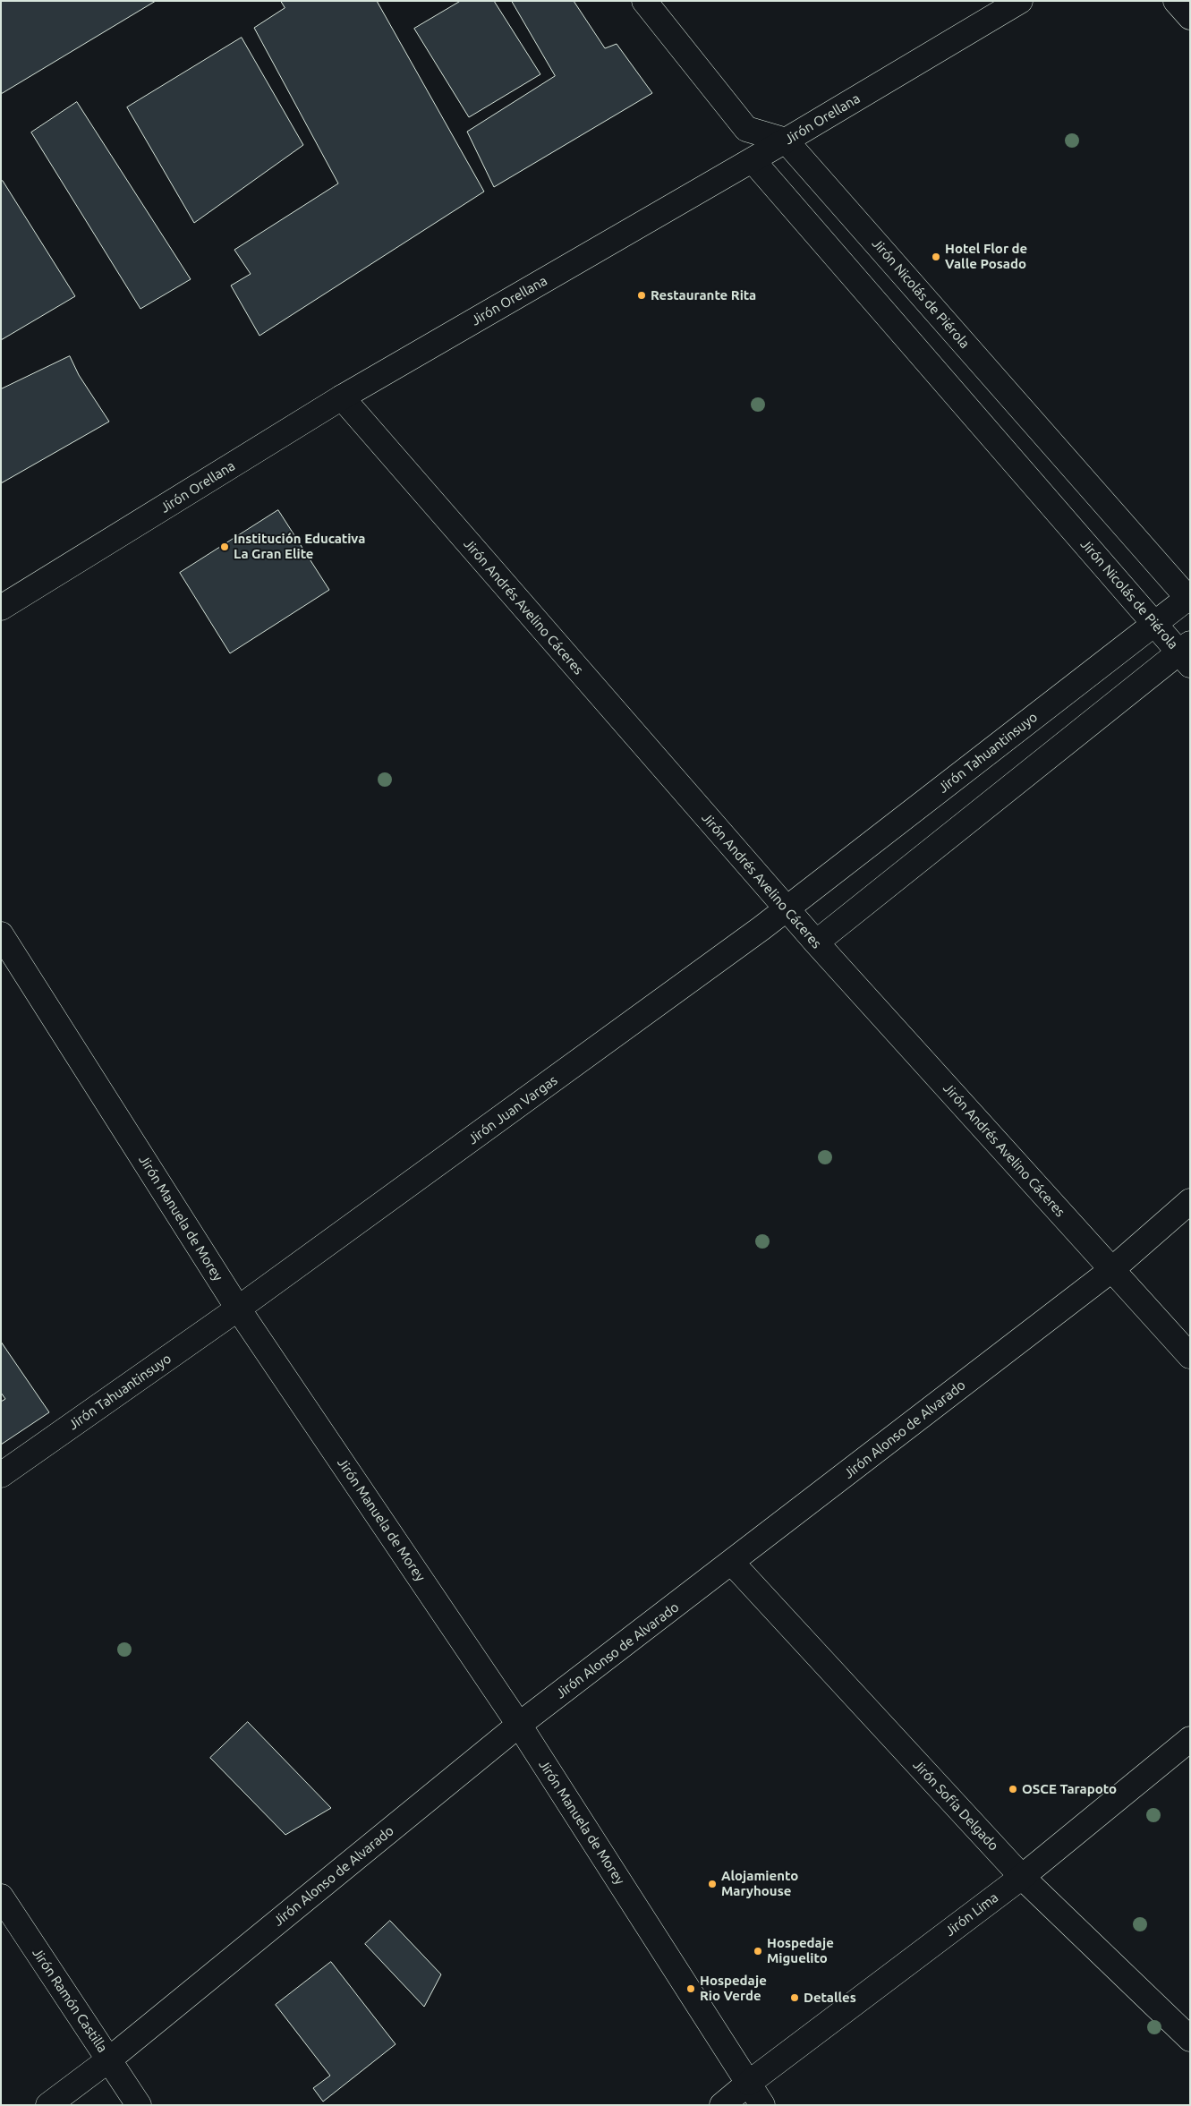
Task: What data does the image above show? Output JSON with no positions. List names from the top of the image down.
{
  "streets": {
    "street": [
      "Jirón Orellana",
      "Jirón Nicolás de Piérola",
      "Jirón Andrés Avelino Cáceres",
      "Jirón Tahuantinsuyo",
      "Jirón Juan Vargas",
      "Jirón Manuela de Morey",
      "Jirón Alonso de Alvarado",
      "Jirón Sofía Delgado",
      "Jirón Lima",
      "Jirón Ramón Castilla"
    ]
  },
  "crossings": [
    ["Jirón Orellana", "Jirón Nicolás de Piérola"],
    ["Jirón Orellana", "Jirón Andrés Avelino Cáceres"],
    ["Jirón Nicolás de Piérola", "Jirón Tahuantinsuyo"],
    ["Jirón Andrés Avelino Cáceres", "Jirón Tahuantinsuyo"],
    ["Jirón Andrés Avelino Cáceres", "Jirón Juan Vargas"],
    ["Jirón Andrés Avelino Cáceres", "Jirón Alonso de Alvarado"],
    ["Jirón Tahuantinsuyo", "Jirón Juan Vargas"],
    ["Jirón Tahuantinsuyo", "Jirón Manuela de Morey"],
    ["Jirón Juan Vargas", "Jirón Manuela de Morey"],
    ["Jirón Manuela de Morey", "Jirón Alonso de Alvarado"],
    ["Jirón Manuela de Morey", "Jirón Lima"],
    ["Jirón Alonso de Alvarado", "Jirón Sofía Delgado"],
    ["Jirón Alonso de Alvarado", "Jirón Ramón Castilla"],
    ["Jirón Sofía Delgado", "Jirón Lima"]
  ],
  "places": [
    "Hotel Flor de Valle Posado",
    "Restaurante Rita",
    "Institución Educativa La Gran Elite",
    "OSCE Tarapoto",
    "Alojamiento Maryhouse",
    "Hospedaje Miguelito",
    "Hospedaje Rio Verde",
    "Detalles"
  ]
}
